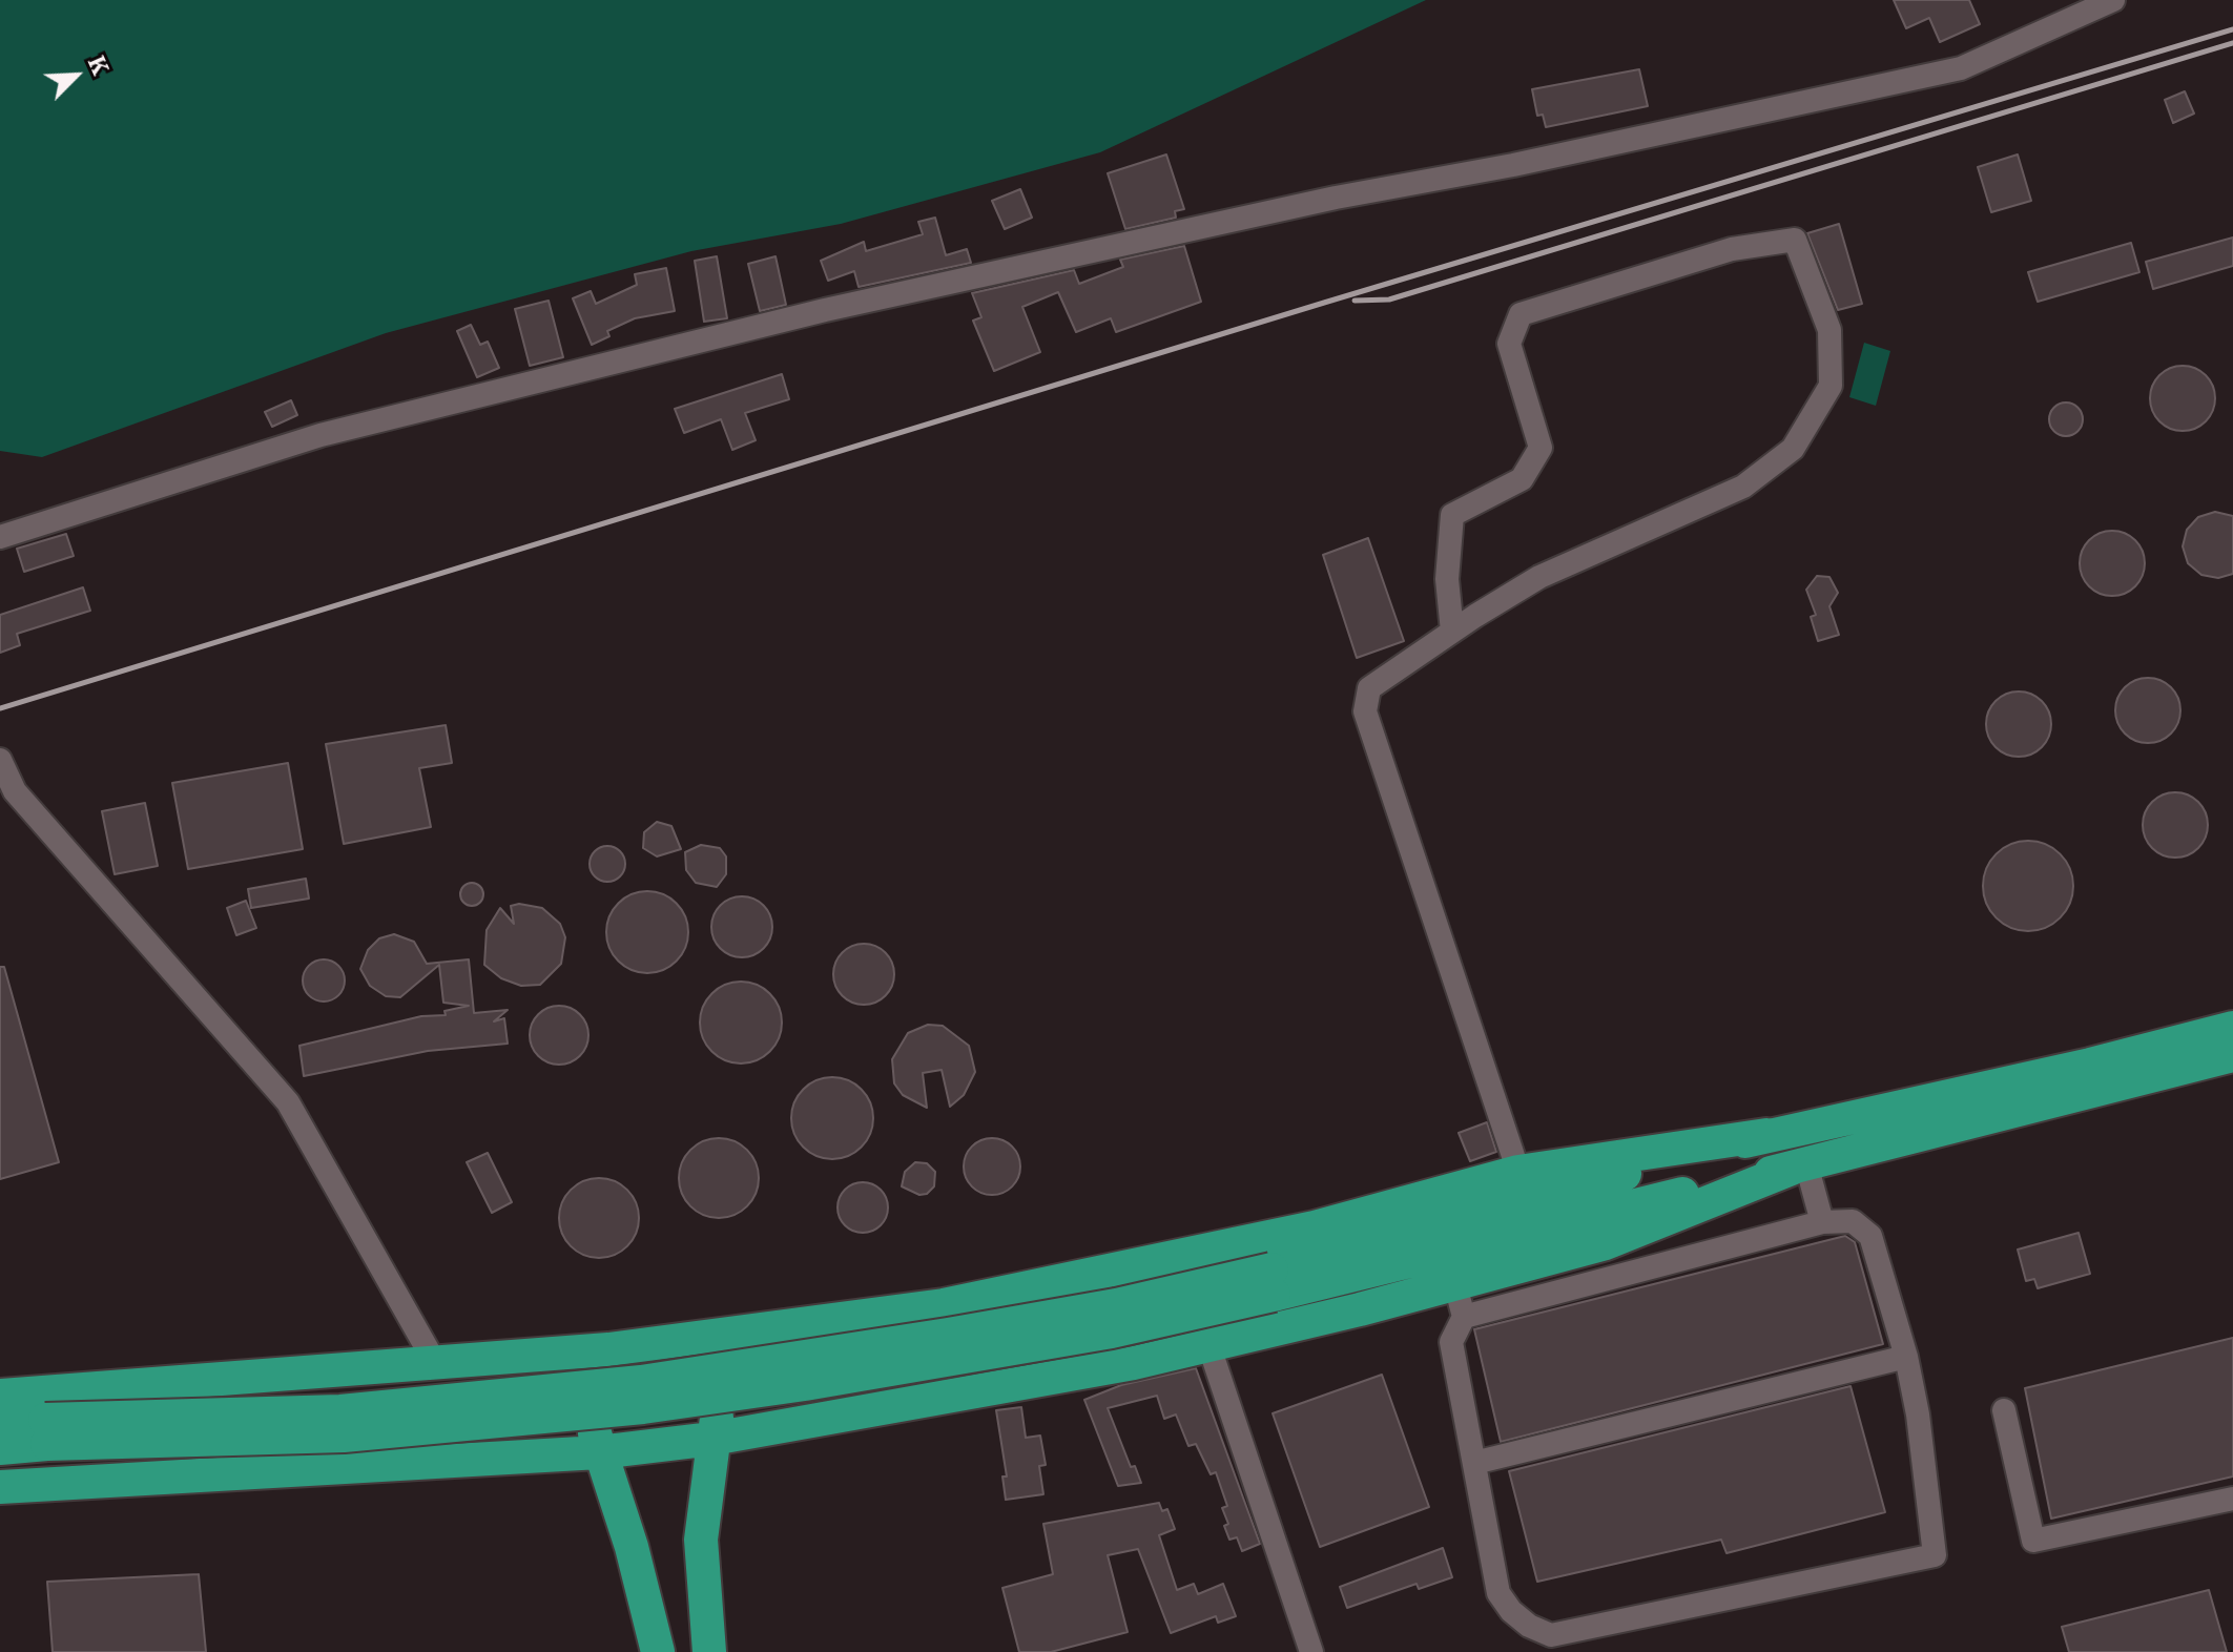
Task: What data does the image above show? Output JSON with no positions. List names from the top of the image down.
{
  "north": "top right"
}
